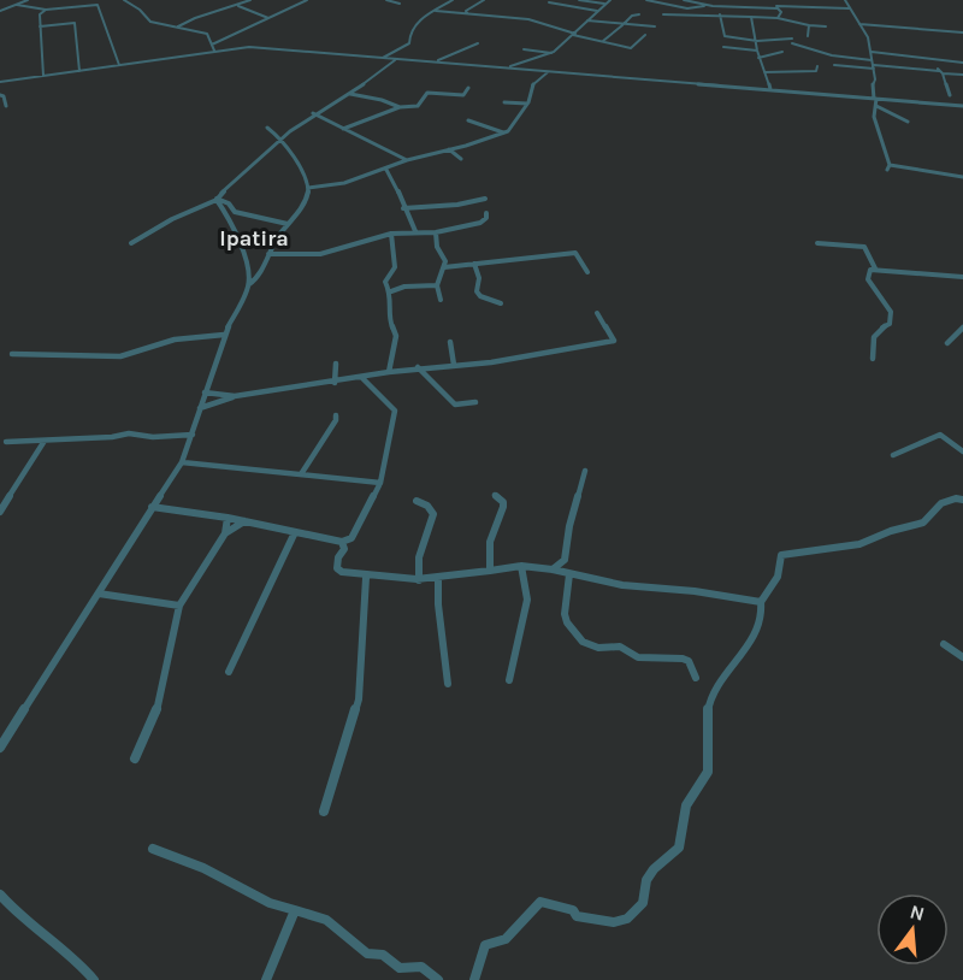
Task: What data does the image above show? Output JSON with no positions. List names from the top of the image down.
{
  "districts": ["Ipatira"],
  "north": "top"
}
